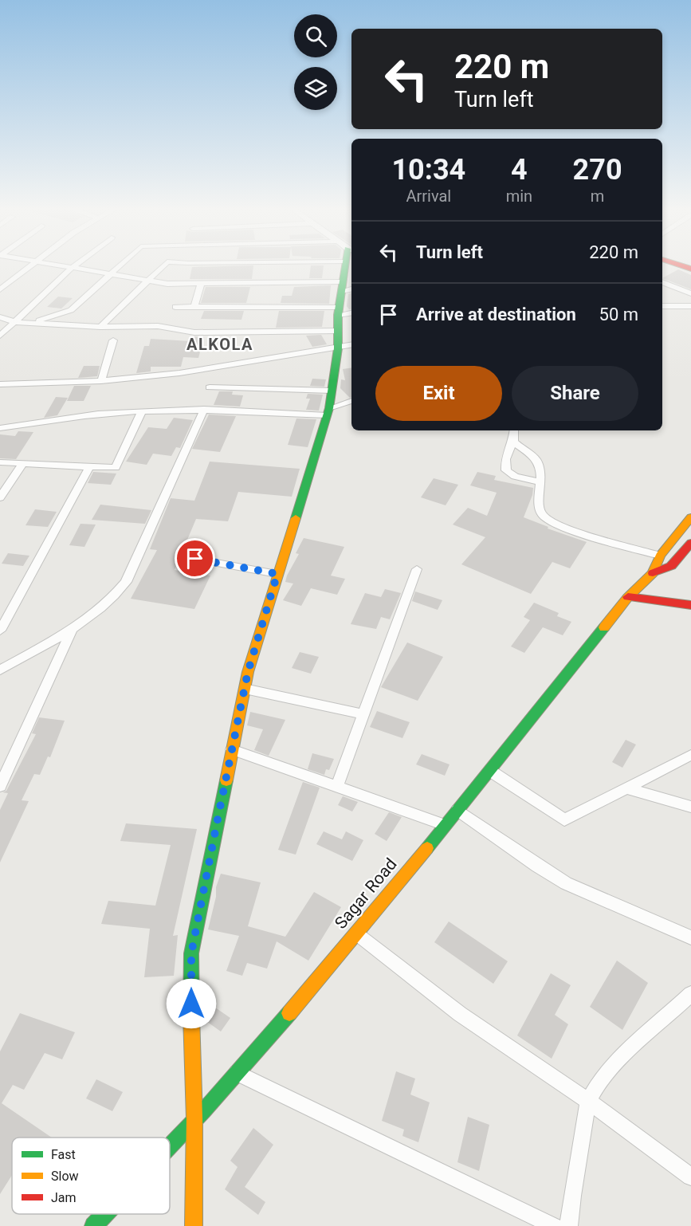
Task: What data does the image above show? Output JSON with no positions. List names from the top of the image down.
{
  "streets": {
    "main road": ["Sagar Road"]
  },
  "districts": ["ALKOLA"],
  "legend": ["Fast", "Slow", "Jam"],
  "page": {
    "turn": ["220 m", "Turn left"],
    "eta": [
      "10:34",
      "Arrival",
      "4",
      "min",
      "270",
      "m"
    ],
    "list": [
      {
        "name": "Turn left",
        "value": "220 m"
      },
      {
        "name": "Arrive at destination",
        "value": "50 m"
      }
    ],
    "buttons": ["Exit", "Share"]
  }
}
